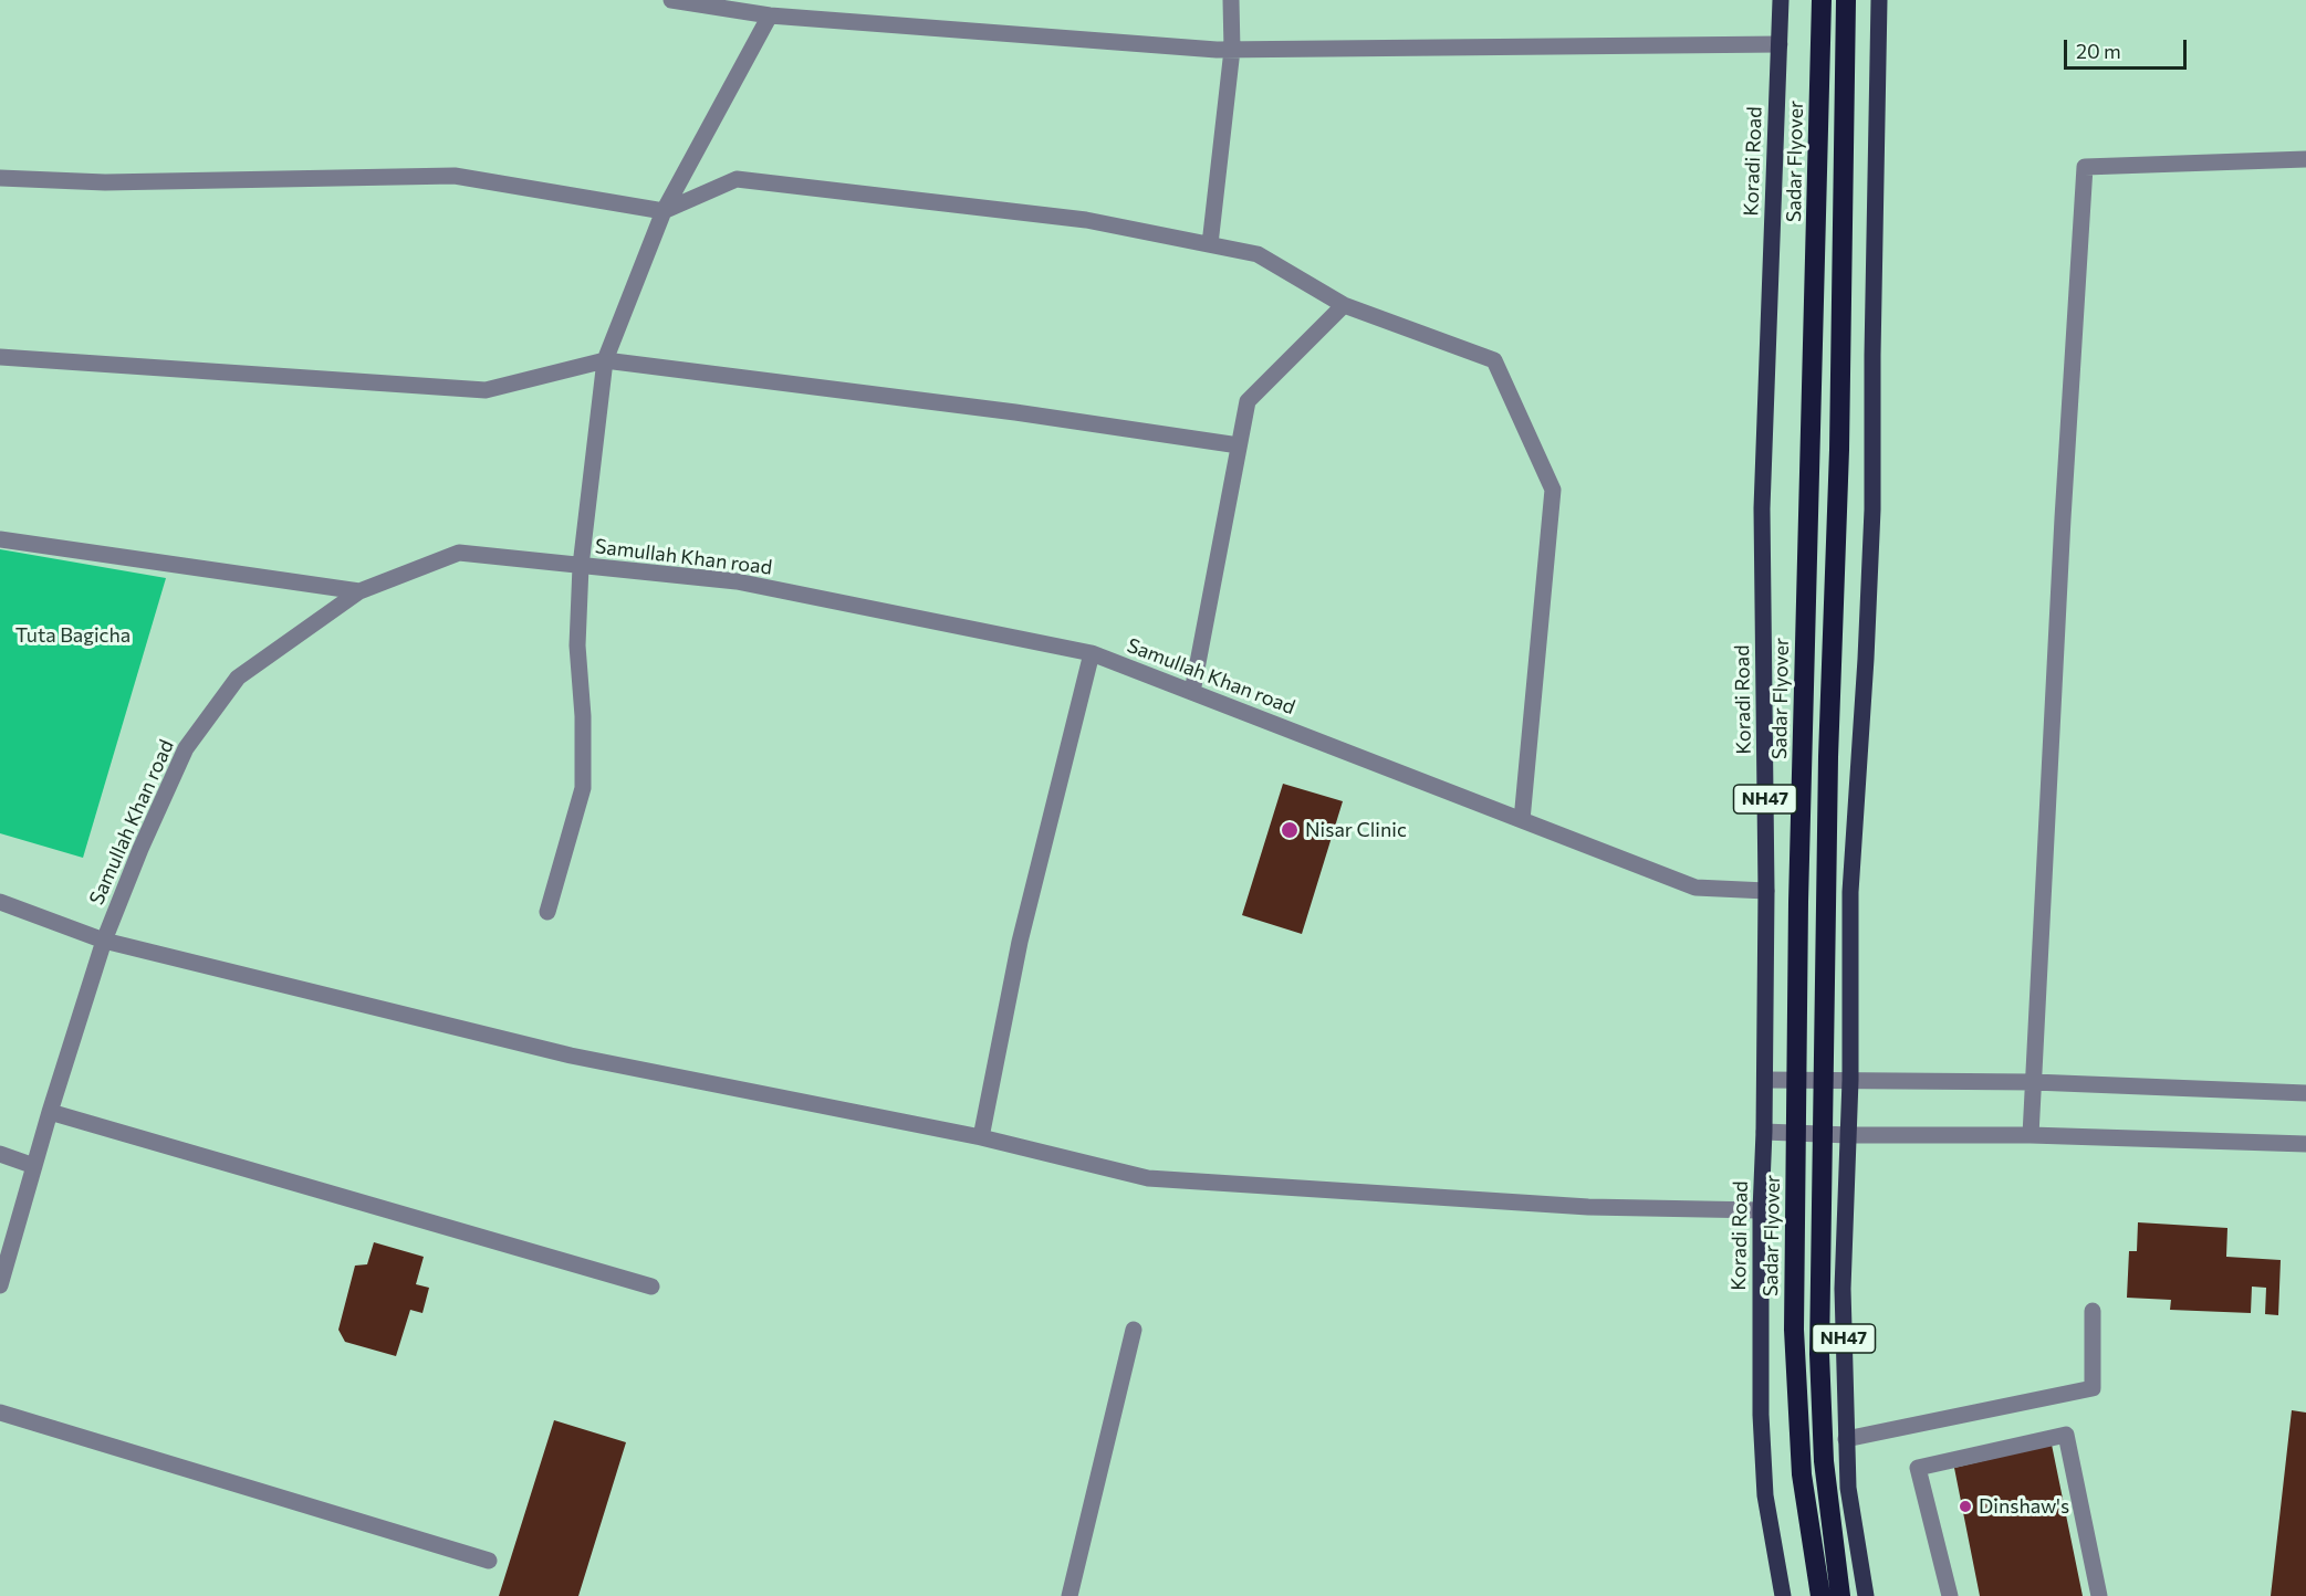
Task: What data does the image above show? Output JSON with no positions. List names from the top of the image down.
{
  "streets": {
    "highway": ["Sadar Flyover"],
    "main road": ["Koradi Road", "NH47"],
    "street": ["Samullah Khan road"]
  },
  "crossings": [
    ["Koradi Road", "Samullah Khan road"]
  ],
  "parks": ["Tuta Bagicha"],
  "places": ["Nisar Clinic", "Dinshaw's"],
  "scale_bar": "20 m"
}
